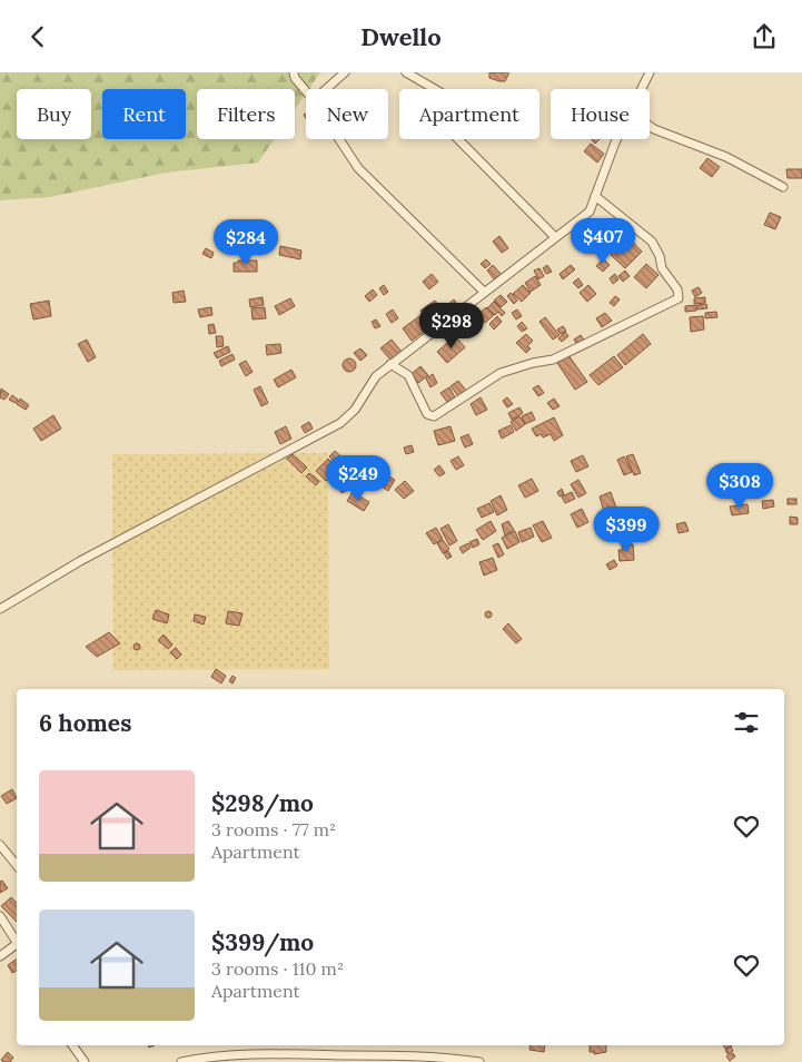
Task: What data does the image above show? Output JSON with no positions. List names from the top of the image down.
{
  "page": {
    "header": "Dwello",
    "chip": [
      "Buy",
      "Rent",
      "Filters",
      "New",
      "Apartment",
      "House"
    ],
    "price": [
      "$407",
      "$284",
      "$298",
      "$249",
      "$308",
      "$399"
    ],
    "heading": "6 homes",
    "list": [
      {
        "name": "$298/mo",
        "note": "3 rooms · 77 m² · Apartment"
      },
      {
        "name": "$399/mo",
        "note": "3 rooms · 110 m² · Apartment"
      }
    ]
  }
}
